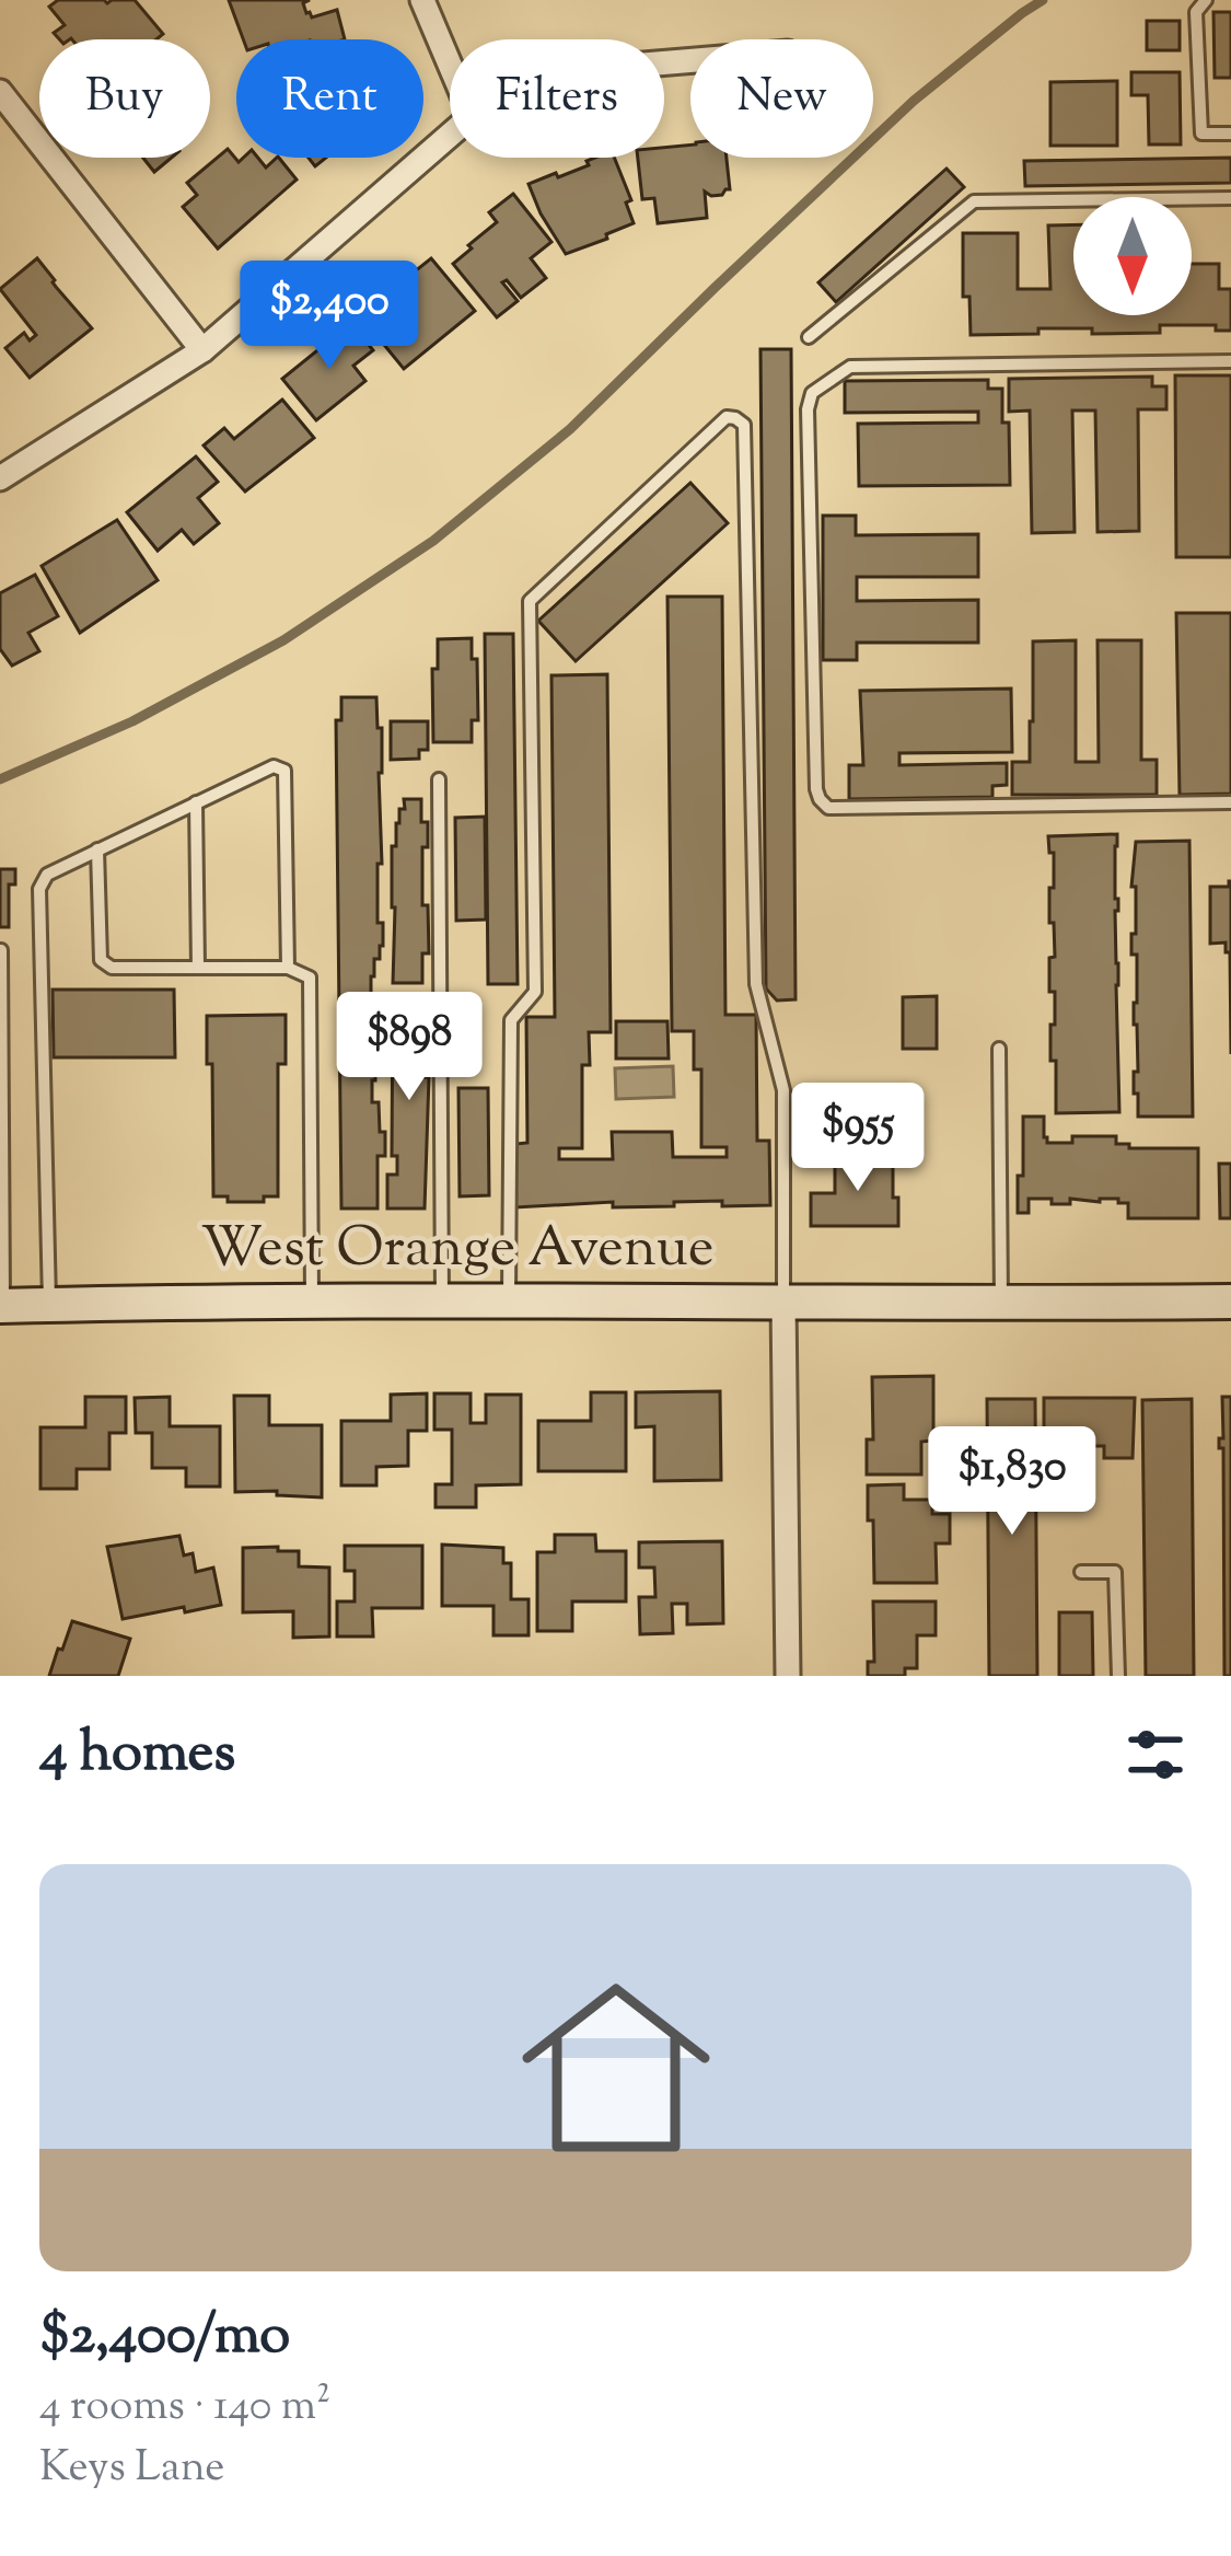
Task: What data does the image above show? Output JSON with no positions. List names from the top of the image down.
{
  "streets": {
    "main road": ["West Orange Avenue"]
  },
  "north": "bottom",
  "page": {
    "chip": [
      "Buy",
      "Rent",
      "Filters",
      "New"
    ],
    "price": [
      "$2,400",
      "$898",
      "$955",
      "$1,830"
    ],
    "heading": "4 homes",
    "list": [
      {
        "name": "$2,400/mo",
        "note": "4 rooms · 140 m² · Keys Lane"
      }
    ]
  }
}
